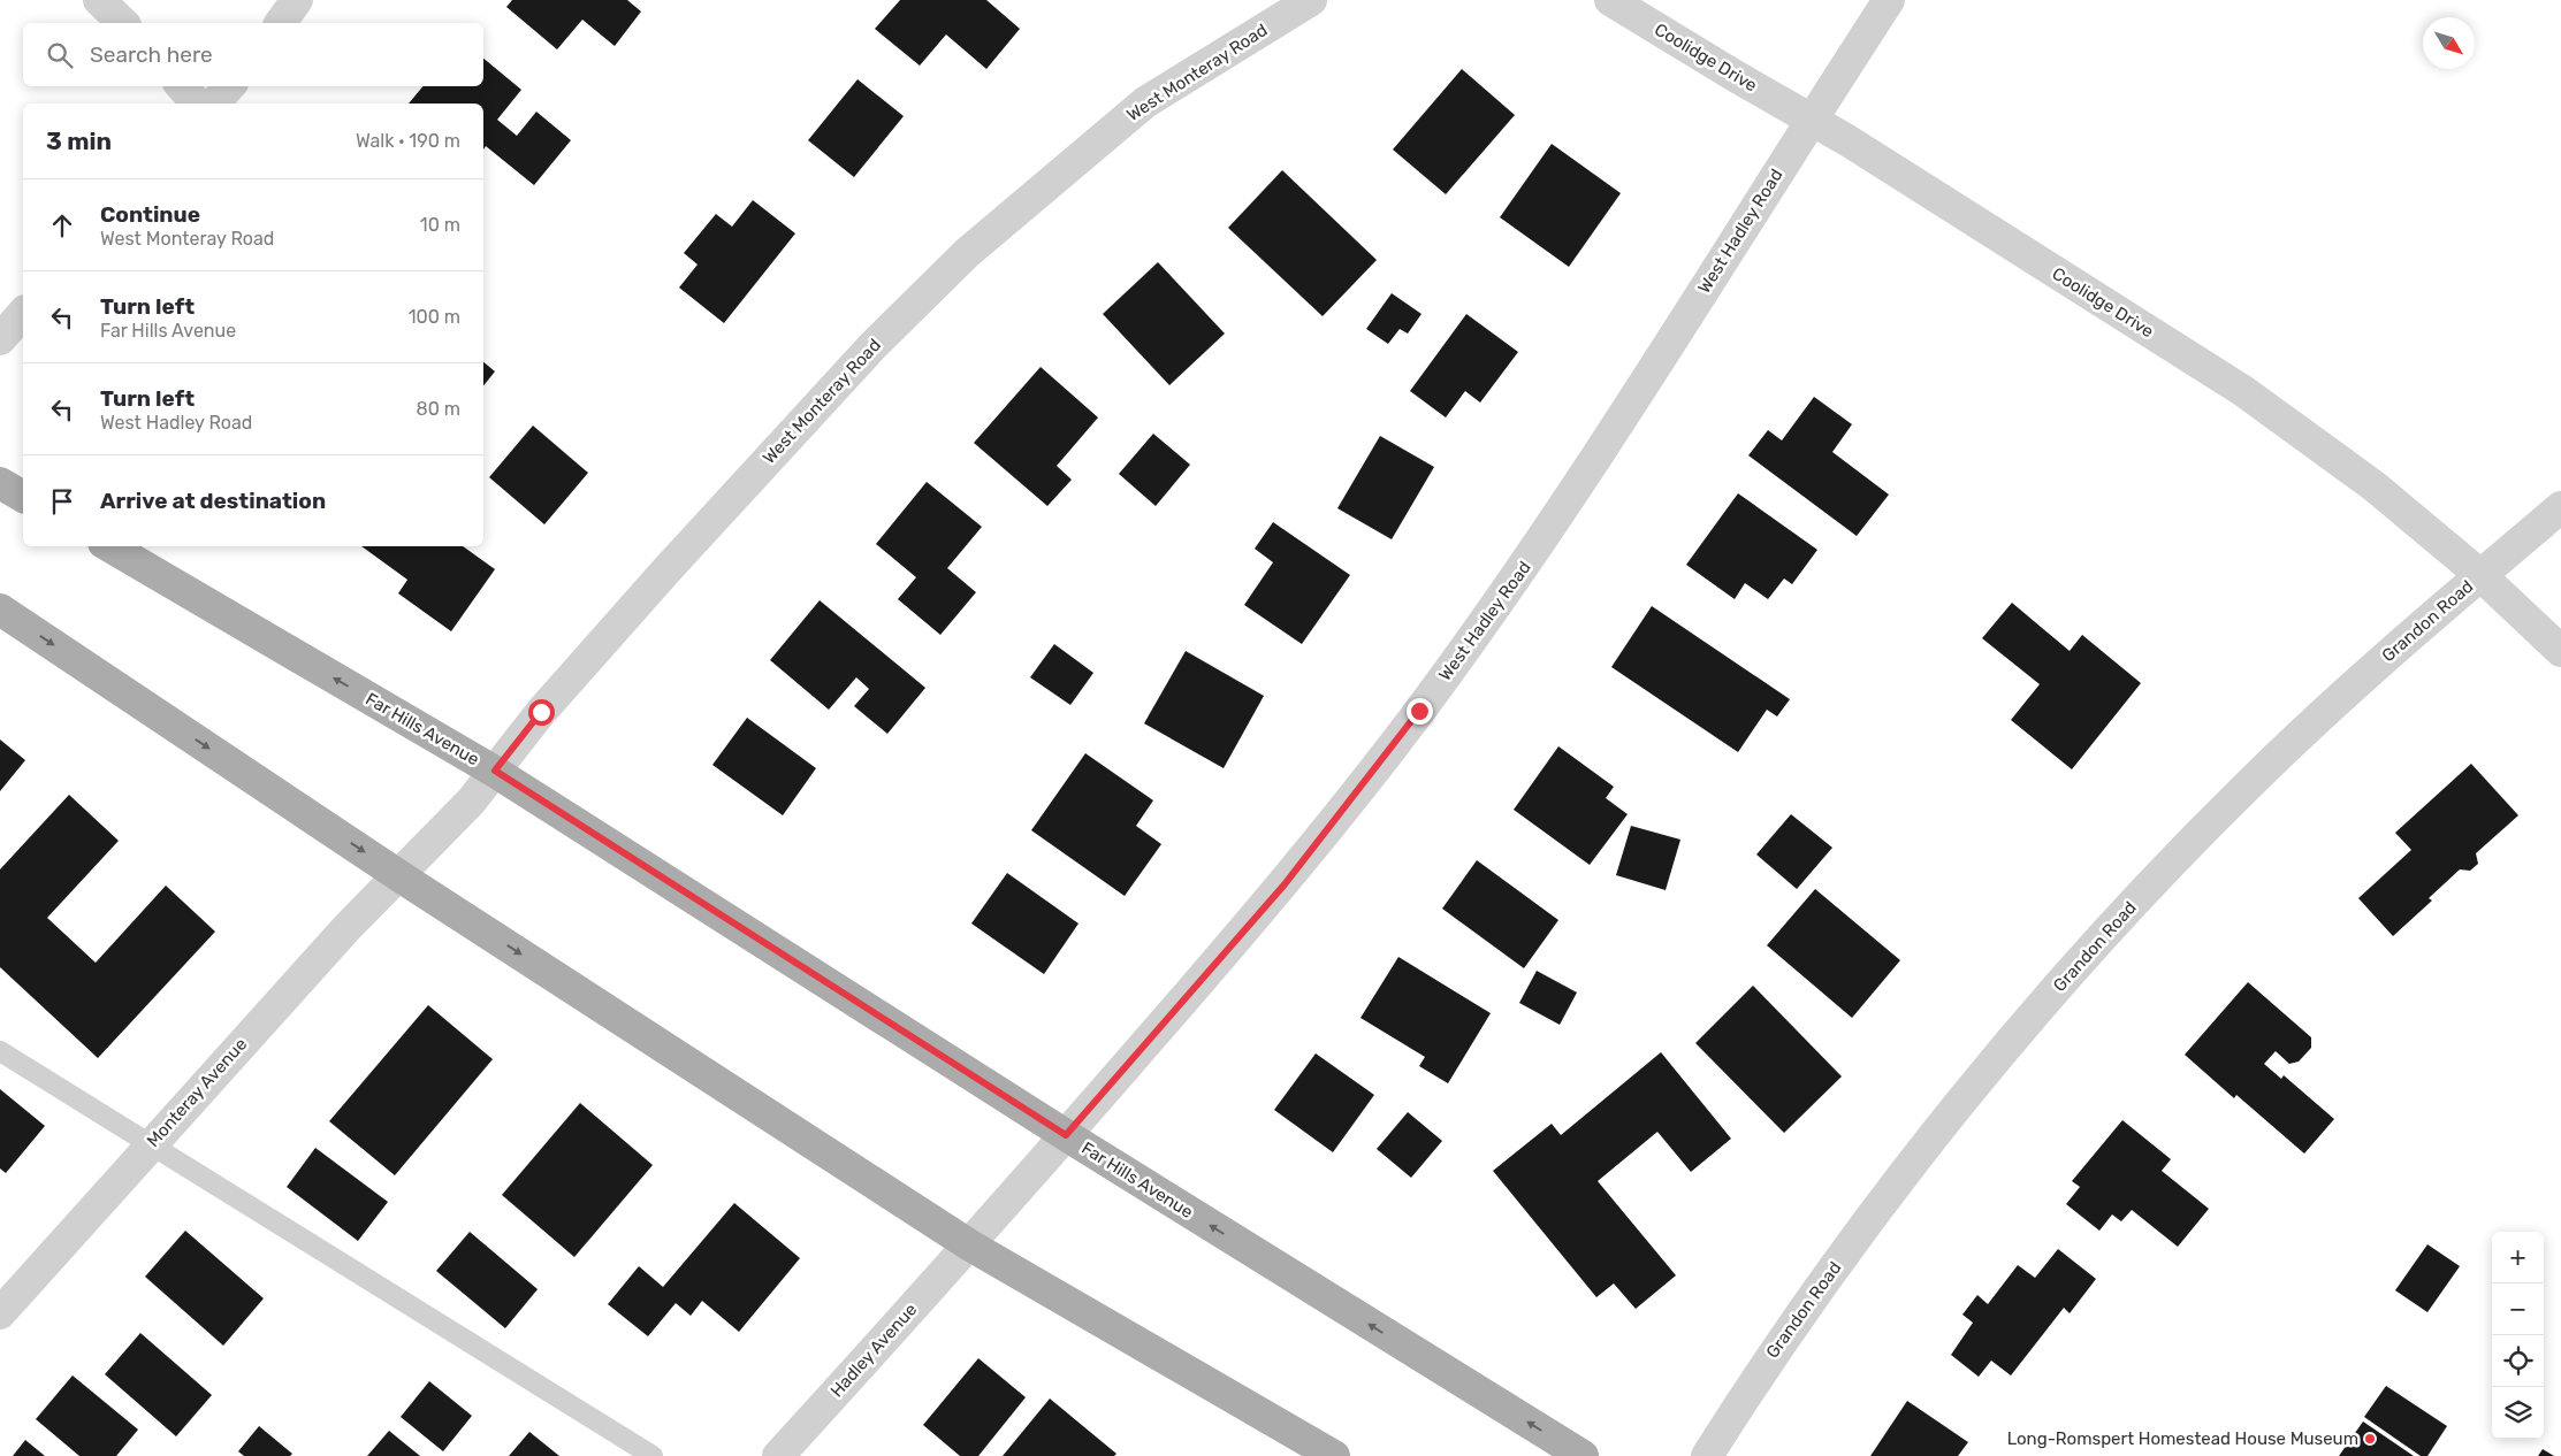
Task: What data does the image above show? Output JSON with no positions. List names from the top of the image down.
{
  "streets": {
    "main road": ["Far Hills Avenue"],
    "street": [
      "Coolidge Drive",
      "West Monteray Road",
      "West Hadley Road",
      "Grandon Road",
      "Monteray Avenue",
      "Hadley Avenue"
    ]
  },
  "crossings": [
    ["Coolidge Drive", "West Hadley Road"],
    ["Coolidge Drive", "Grandon Road"],
    ["West Monteray Road", "Far Hills Avenue"],
    ["West Monteray Road", "Monteray Avenue"],
    ["West Hadley Road", "Far Hills Avenue"],
    ["West Hadley Road", "Hadley Avenue"]
  ],
  "places": ["Long-Romspert Homestead House Museum"],
  "north": "bottom right",
  "page": {
    "search": "Search here",
    "heading": ["3 min", "Walk · 190 m"],
    "list": [
      ["Continue", "West Monteray Road", "10 m"],
      ["Turn left", "Far Hills Avenue", "100 m"],
      ["Turn left", "West Hadley Road", "80 m"],
      "Arrive at destination"
    ],
    "map_buttons": ["+", "−"]
  }
}
